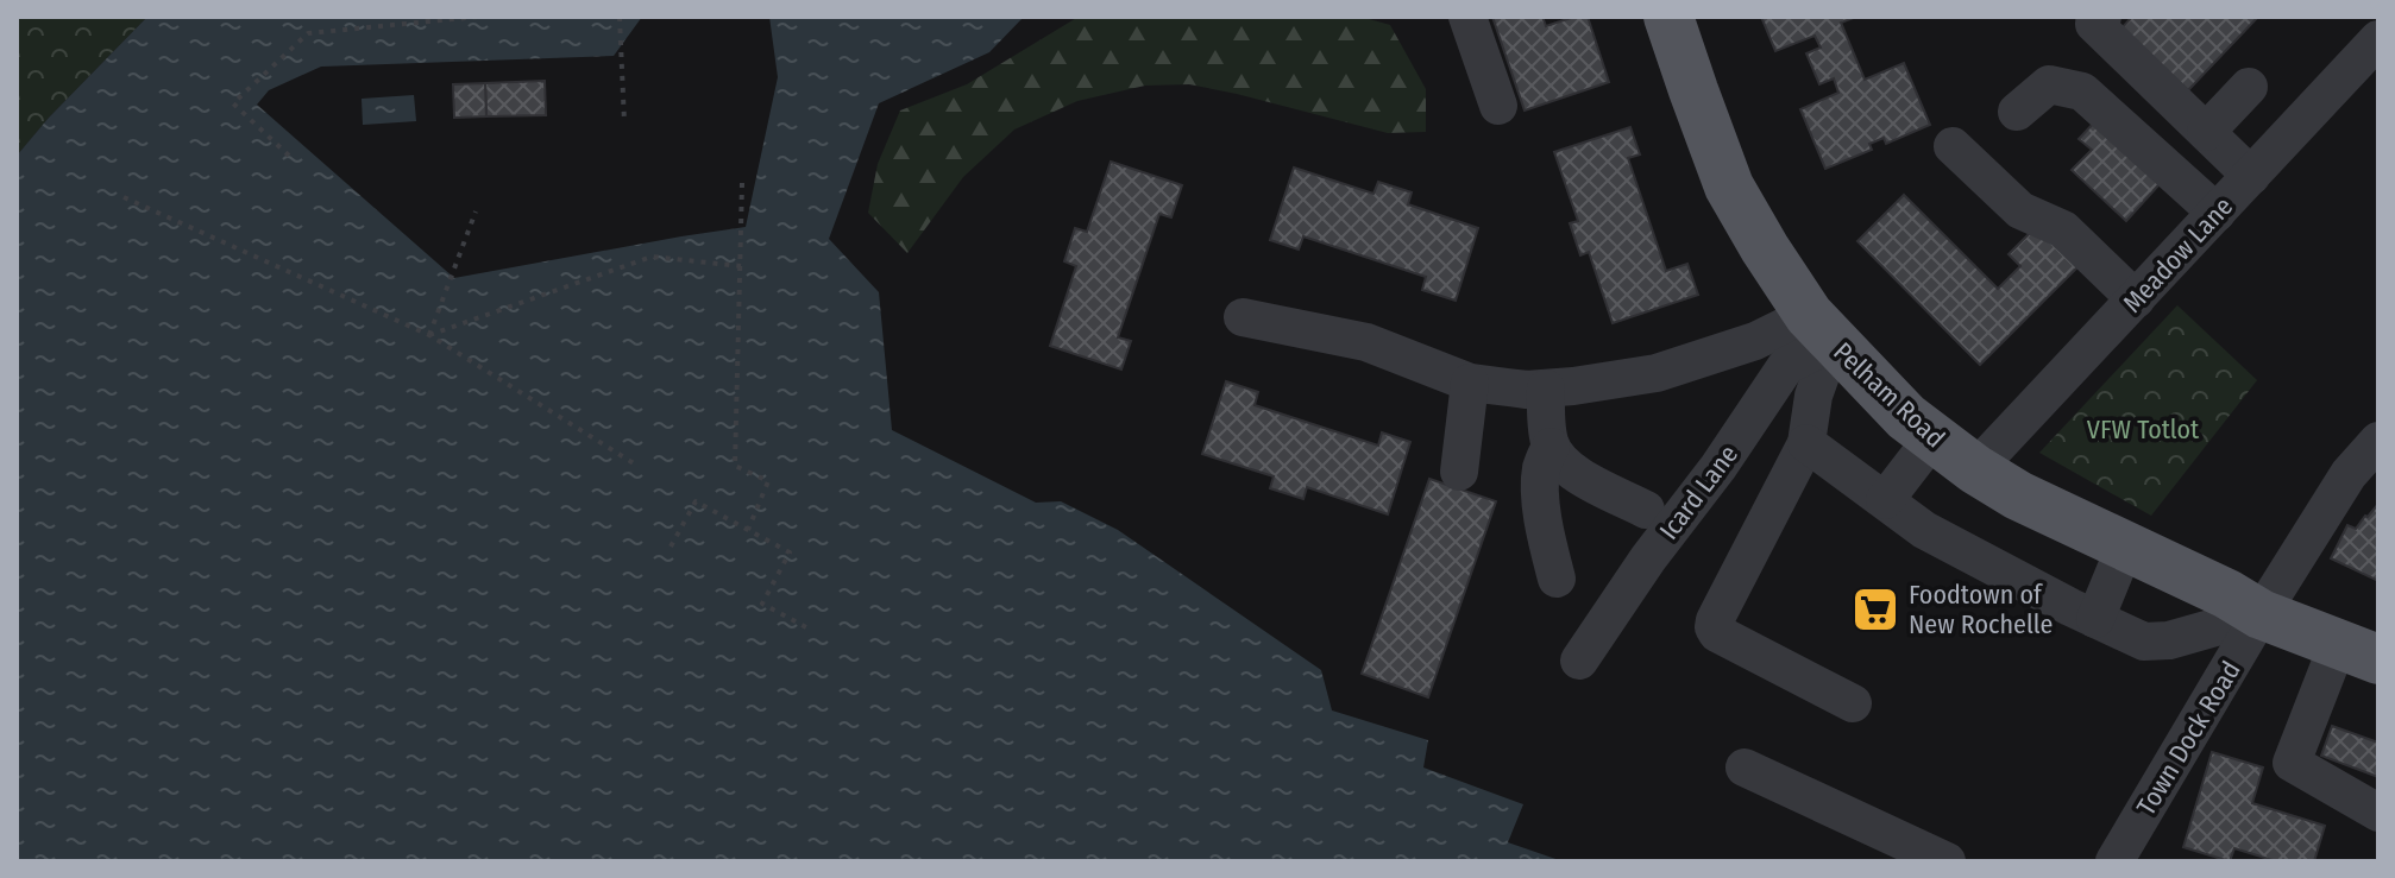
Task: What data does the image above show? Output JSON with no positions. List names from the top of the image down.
{
  "streets": {
    "main road": ["Pelham Road"],
    "street": ["Meadow Lane", "Icard Lane", "Town Dock Road"]
  },
  "crossings": [
    ["Meadow Lane", "Pelham Road"],
    ["Pelham Road", "Icard Lane"],
    ["Pelham Road", "Town Dock Road"]
  ],
  "parks": ["VFW Totlot"],
  "places": {
    "supermarket": ["Foodtown of New Rochelle"]
  }
}
